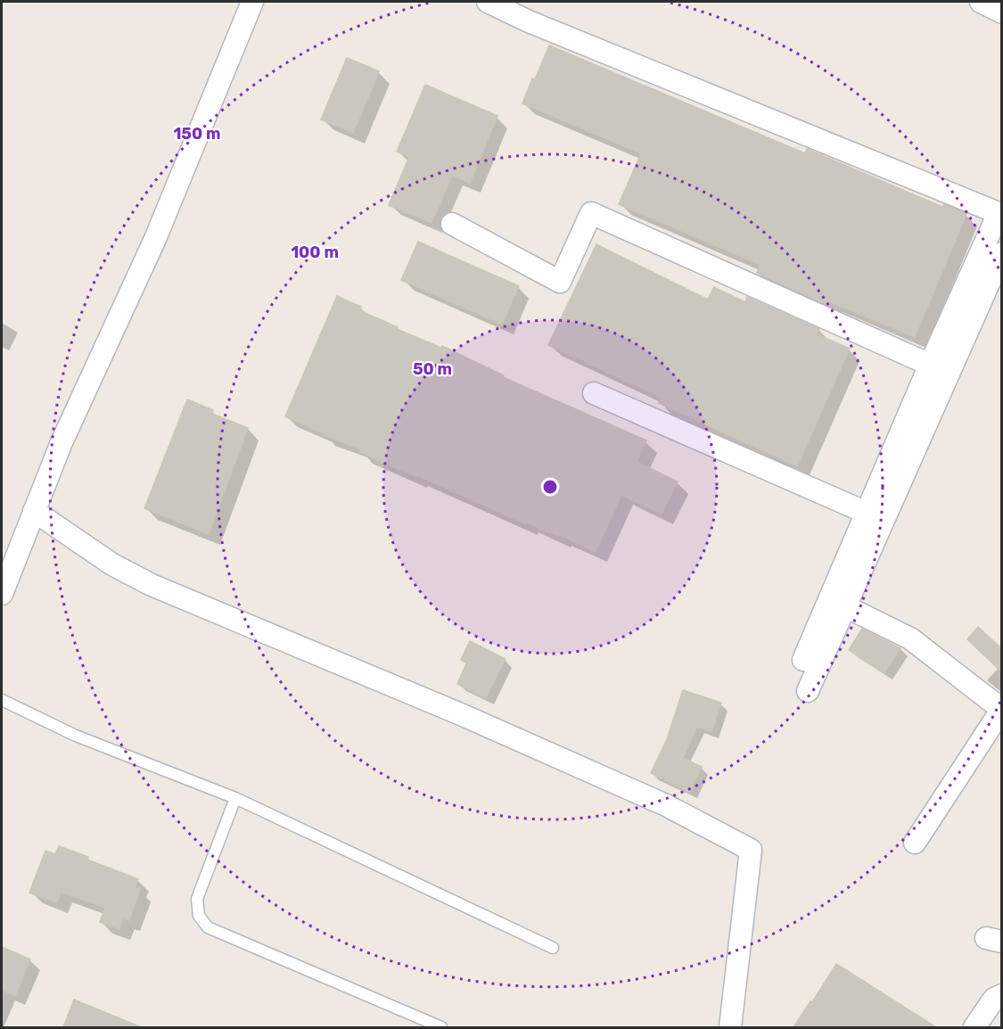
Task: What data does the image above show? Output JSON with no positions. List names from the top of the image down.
{
  "rings": ["150 m", "100 m", "50 m"]
}
